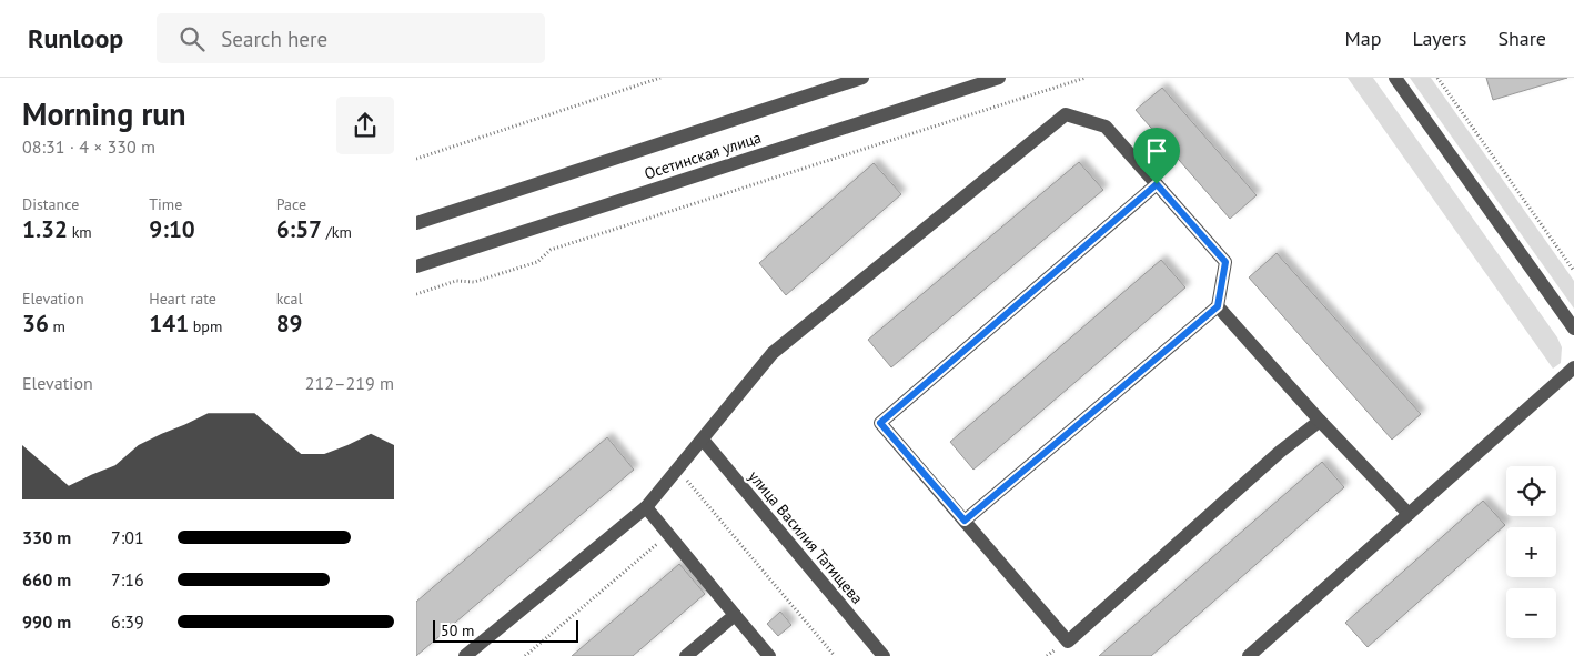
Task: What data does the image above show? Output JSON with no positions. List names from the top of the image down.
{
  "streets": {
    "street": ["Осетинская улица", "улица Василия Татищева"]
  },
  "scale_bar": "50 m",
  "page": {
    "header": "Runloop",
    "search": "Search here",
    "nav": ["Map", "Layers", "Share"],
    "heading": ["Morning run", "08:31 · 4 × 330 m"],
    "stats": [
      ["Distance", "1.32 km"],
      ["Time", "9:10"],
      ["Pace", "6:57 /km"],
      ["Elevation", "36 m"],
      ["Heart rate", "141 bpm"],
      ["kcal", "89"]
    ],
    "chart": ["Elevation", "212–219 m"],
    "map_buttons": ["+", "−"],
    "list": [
      {
        "name": "330 m",
        "note": "7:01"
      },
      {
        "name": "660 m",
        "note": "7:16"
      },
      {
        "name": "990 m",
        "note": "6:39"
      }
    ],
    "scale": "50 m"
  }
}
